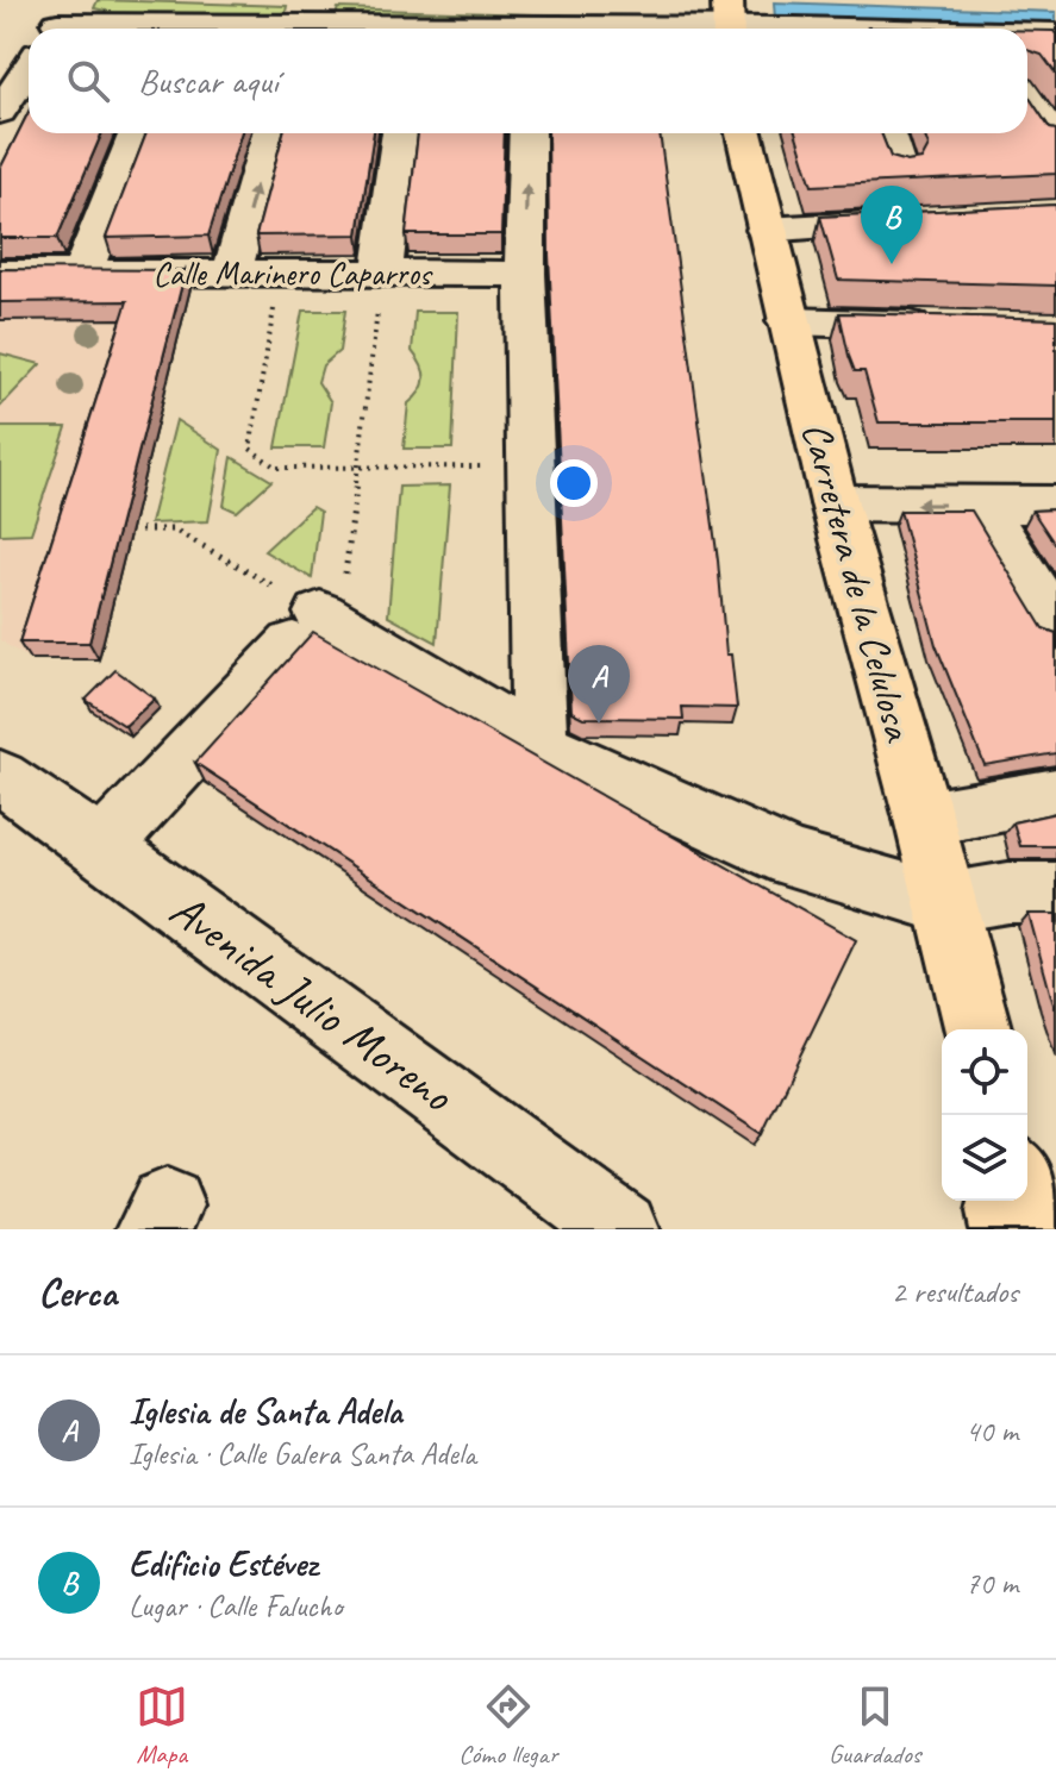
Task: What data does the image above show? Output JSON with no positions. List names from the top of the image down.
{
  "streets": {
    "highway": ["Carretera de la Celulosa"],
    "street": ["Calle Marinero Caparros", "Avenida Julio Moreno"]
  },
  "page": {
    "search": "Buscar aquí",
    "pins": ["B", "A"],
    "heading": ["Cerca", "2 resultados"],
    "list": [
      {
        "mark": "A",
        "name": "Iglesia de Santa Adela",
        "note": "Iglesia · Calle Galera Santa Adela",
        "value": "40 m"
      },
      {
        "mark": "B",
        "name": "Edificio Estévez",
        "note": "Lugar · Calle Falucho",
        "value": "70 m"
      }
    ],
    "nav": ["Mapa", "Cómo llegar", "Guardados"]
  }
}
